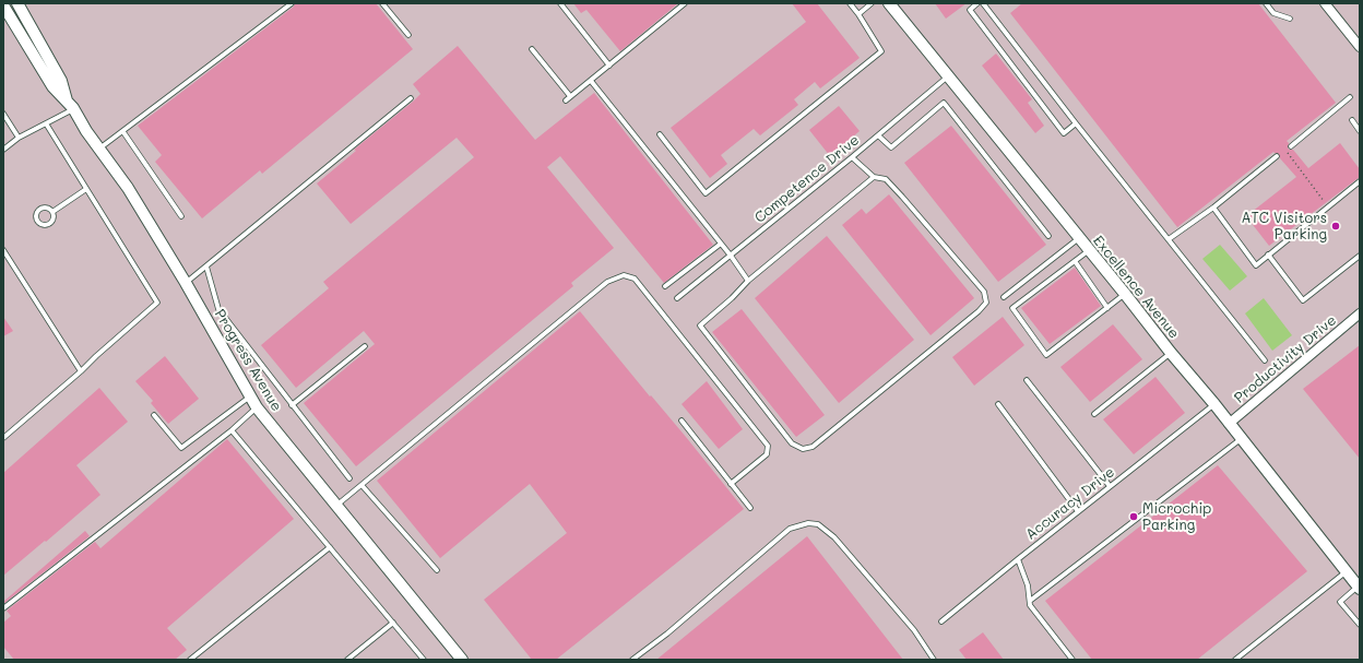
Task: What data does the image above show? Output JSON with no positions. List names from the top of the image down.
{
  "streets": {
    "street": ["Excellence Avenue", "Productivity Drive", "Progress Avenue"],
    "lane": ["Competence Drive", "Accuracy Drive"]
  },
  "crossings": [
    ["Competence Drive", "Excellence Avenue"],
    ["Excellence Avenue", "Productivity Drive"],
    ["Excellence Avenue", "Accuracy Drive"]
  ],
  "places": ["ATC Visitors Parking", "Microchip Parking"]
}
